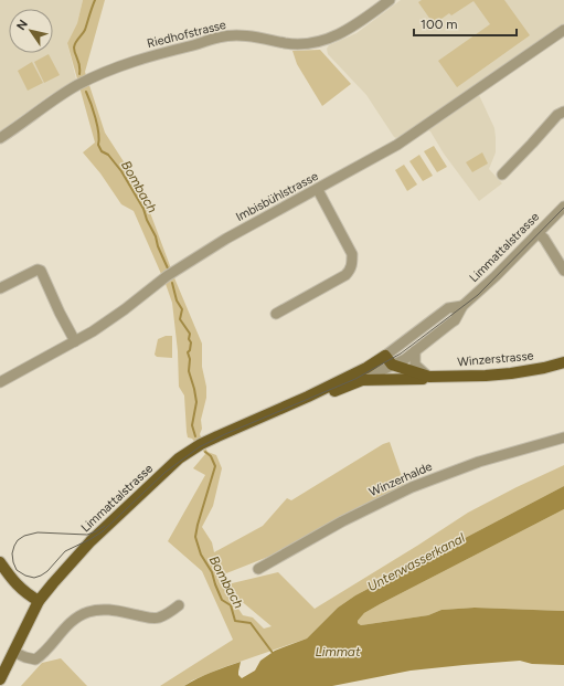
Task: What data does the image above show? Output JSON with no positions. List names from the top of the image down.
{
  "streets": {
    "main road": ["Limmattalstrasse", "Winzerstrasse"],
    "street": ["Riedhofstrasse", "Imbisbühlstrasse", "Winzerhalde"]
  },
  "crossings": [
    ["Limmattalstrasse", "Winzerstrasse"]
  ],
  "water": ["Bombach", "Unterwasserkanal", "Limmat"],
  "scale_bar": "100 m",
  "north": "top left"
}
